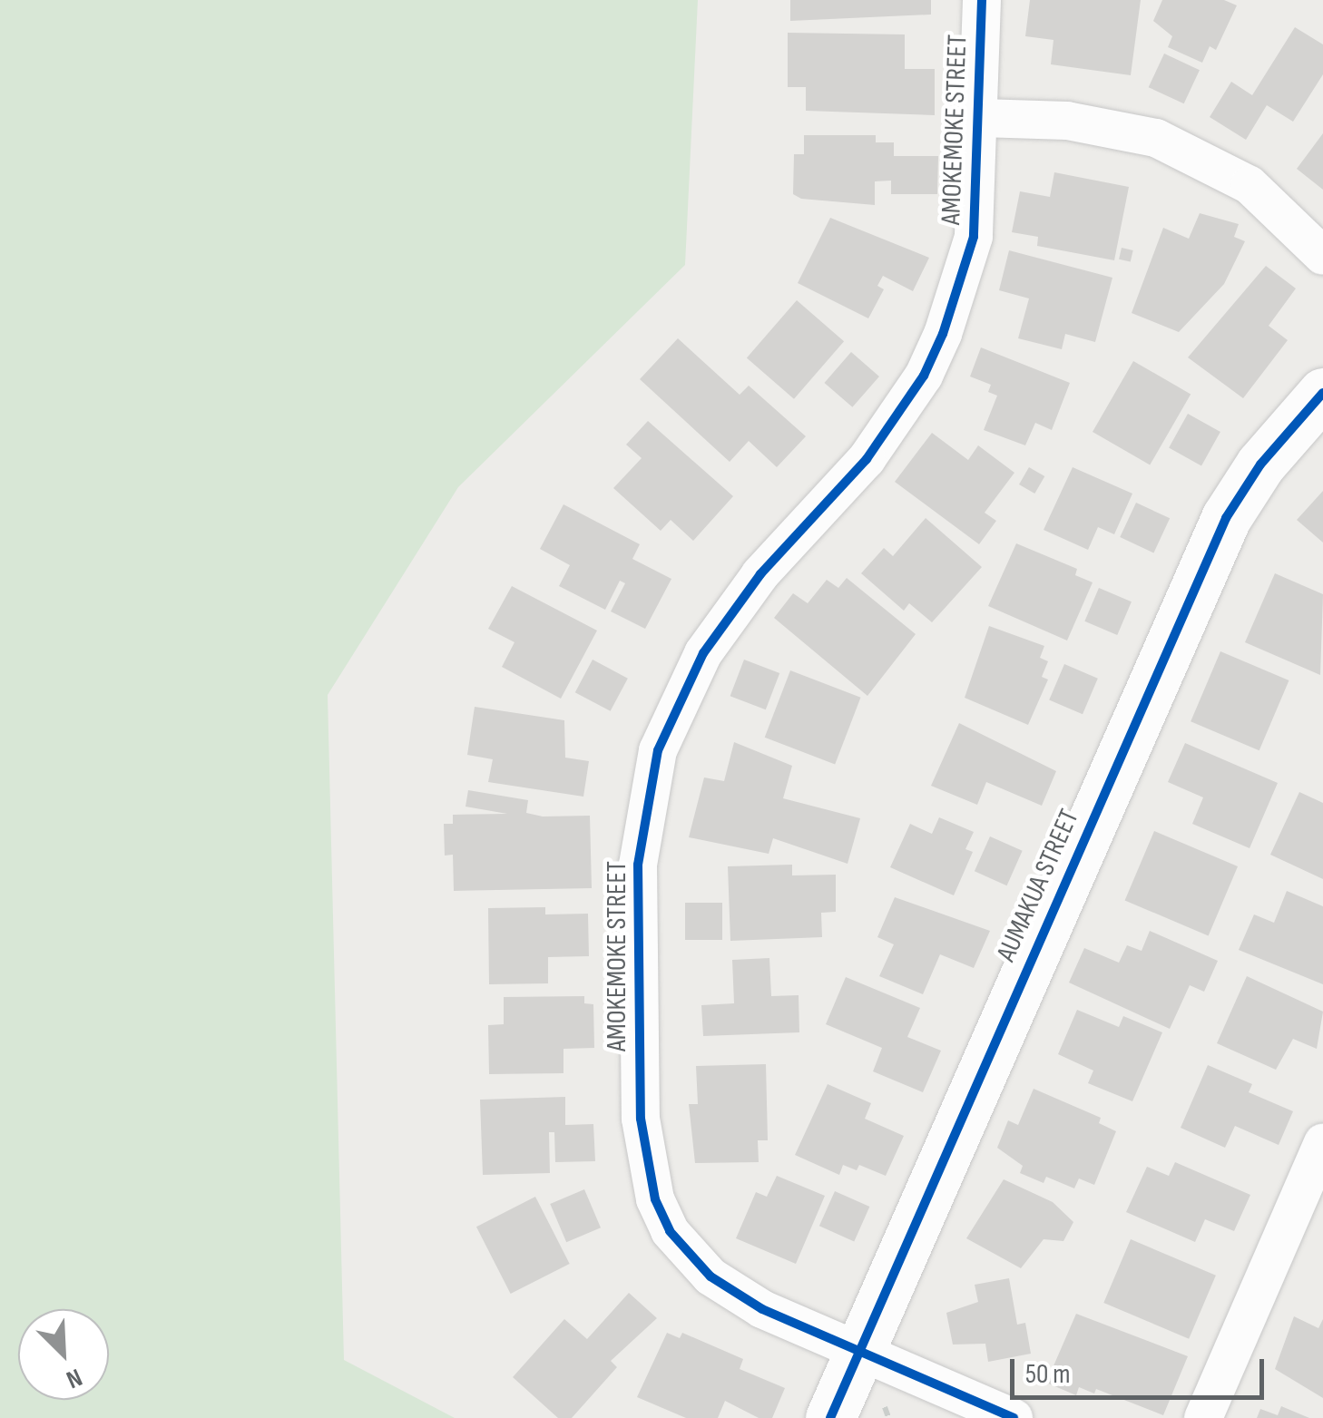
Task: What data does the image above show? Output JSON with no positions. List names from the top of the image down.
{
  "streets": {
    "street": ["AMOKEMOKE STREET", "AUMAKUA STREET"]
  },
  "crossings": [
    ["AMOKEMOKE STREET", "AUMAKUA STREET"]
  ],
  "scale_bar": "50 m",
  "north": "bottom right"
}
